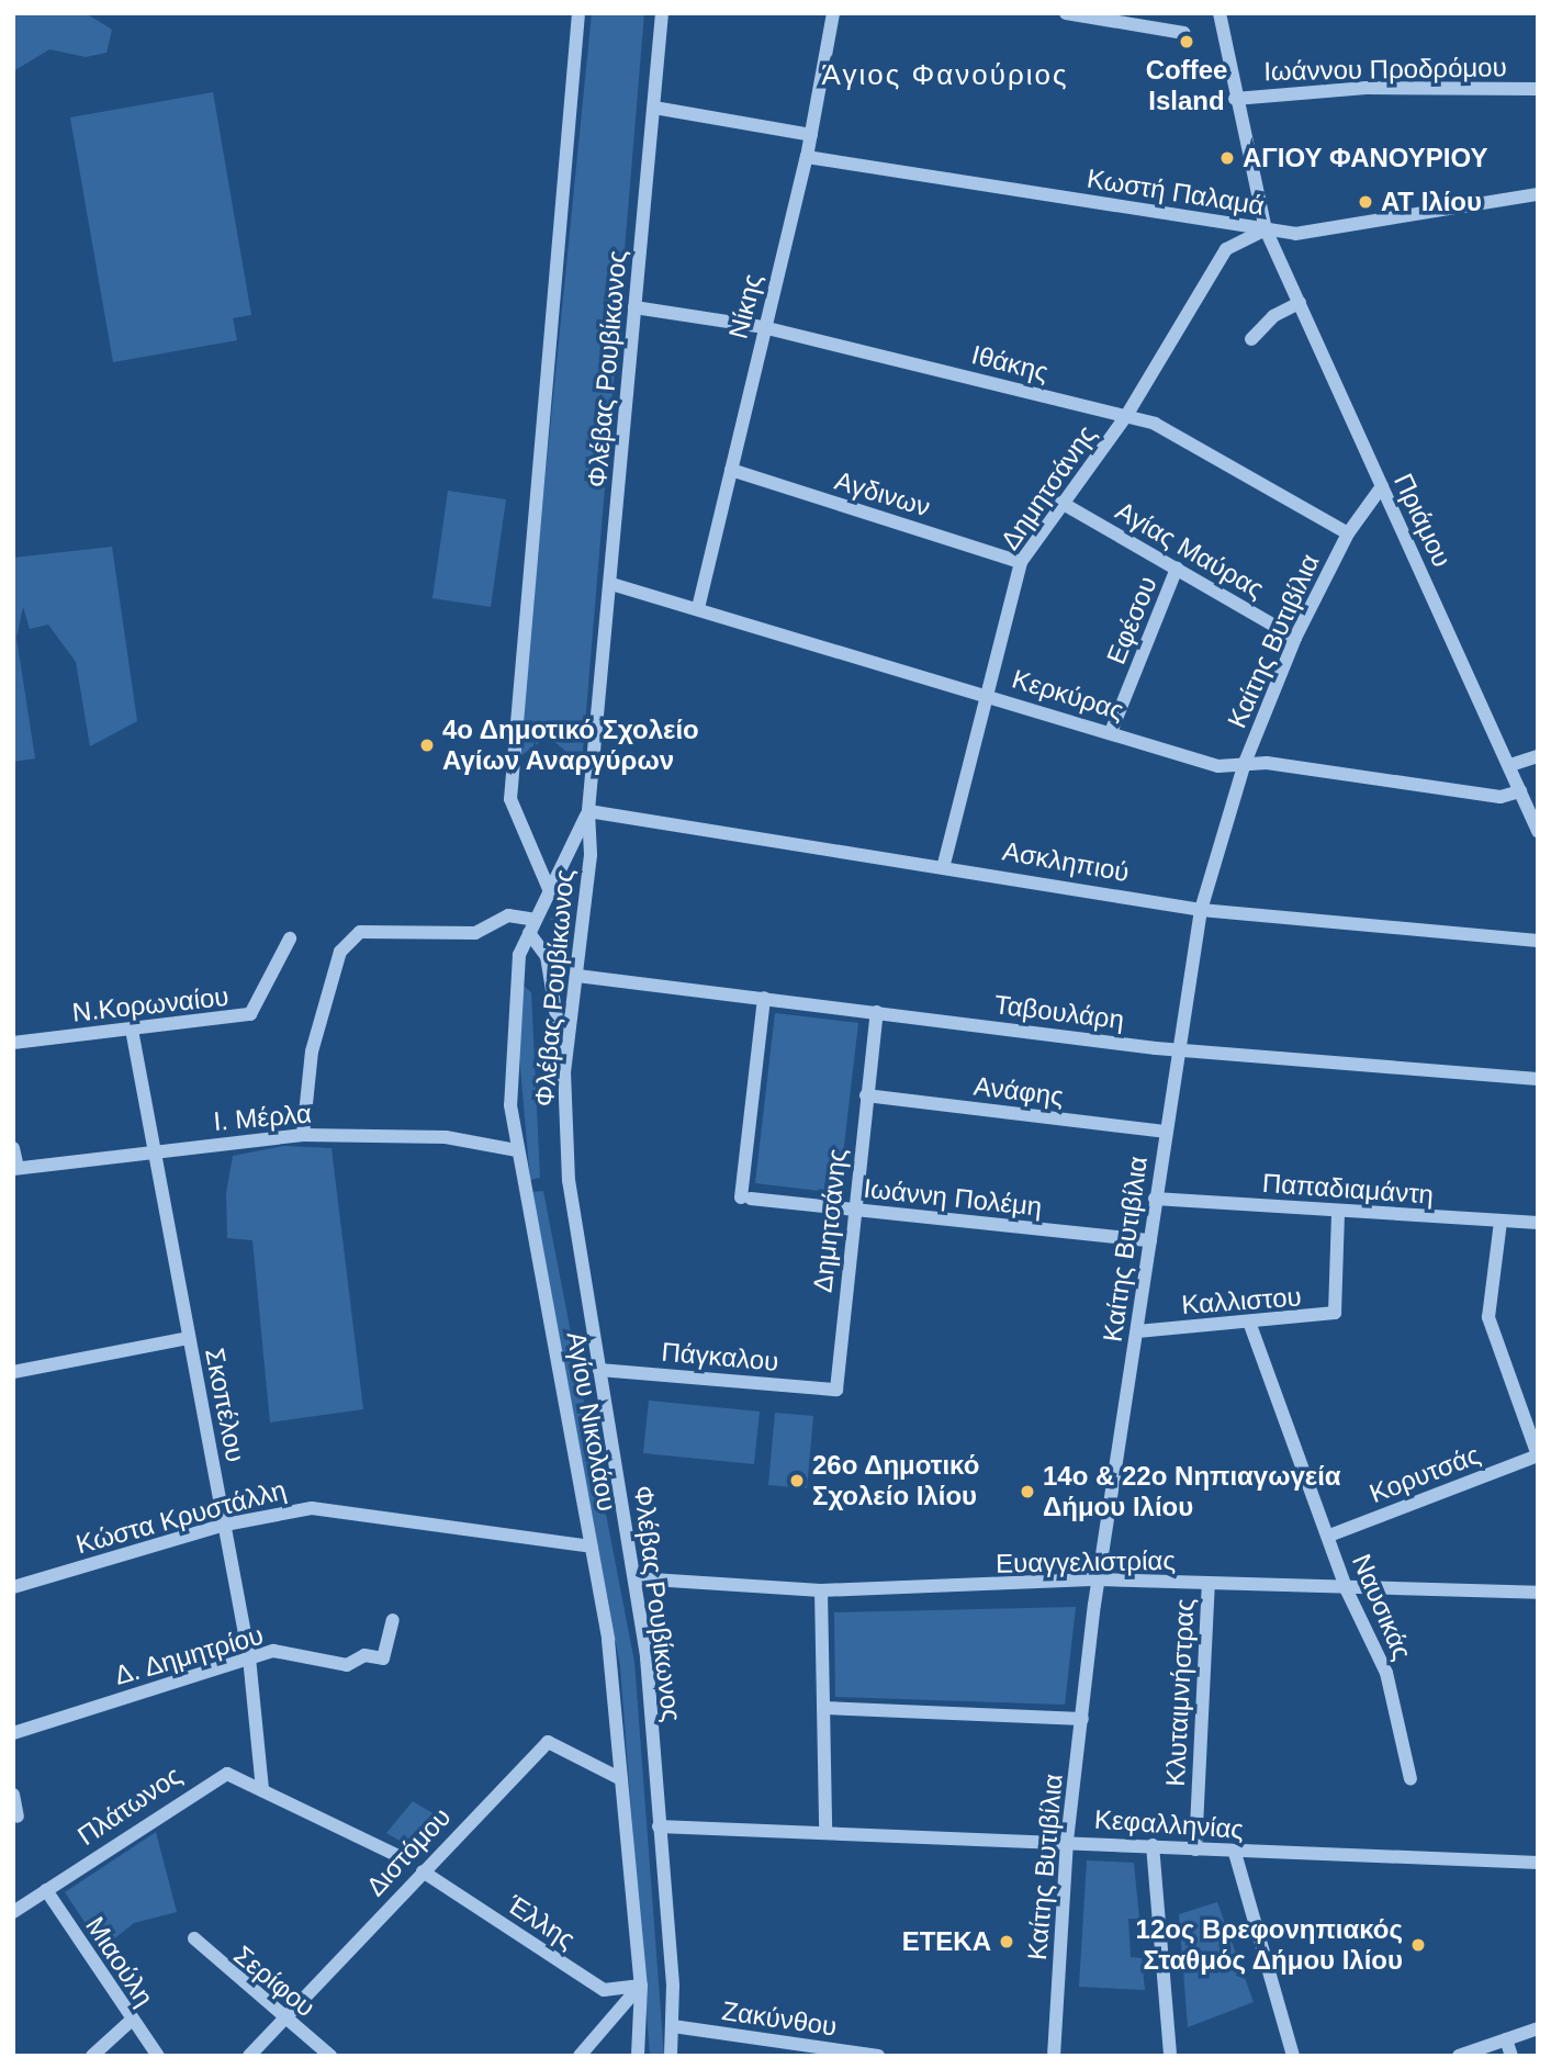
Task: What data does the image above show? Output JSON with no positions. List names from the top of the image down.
{
  "streets": {
    "street": [
      "Ιωάννου Προδρόμου",
      "Κωστή Παλαμά",
      "Νίκης",
      "Ιθάκης",
      "Φλέβας Ρουβίκωνος",
      "Δημητσάνης",
      "Αγδινων",
      "Πριάμου",
      "Αγίας Μαύρας",
      "Εφέσου",
      "Καίτης Βυτιβίλια",
      "Κερκύρας",
      "Ασκληπιού",
      "Ν.Κορωναίου",
      "Ταβουλάρη",
      "Ανάφης",
      "Ι. Μέρλα",
      "Παπαδιαμάντη",
      "Ιωάννη Πολέμη",
      "Καλλιστου",
      "Πάγκαλου",
      "Σκοπέλου",
      "Αγίου Νικολάου",
      "Κορυτσάς",
      "Κώστα Κρυστάλλη",
      "Ευαγγελιστρίας",
      "Ναυσικάς",
      "Δ. Δημητρίου",
      "Κλυταιμνήστρας",
      "Πλάτωνος",
      "Κεφαλληνίας",
      "Διστόμου",
      "Έλλης",
      "Μιαούλη",
      "Σερίφου",
      "Ζακύνθου"
    ]
  },
  "crossings": [
    ["Ιωάννου Προδρόμου", "Πριάμου"],
    ["Κωστή Παλαμά", "Νίκης"],
    ["Κωστή Παλαμά", "Δημητσάνης"],
    ["Κωστή Παλαμά", "Πριάμου"],
    ["Νίκης", "Ιθάκης"],
    ["Νίκης", "Αγδινων"],
    ["Νίκης", "Κερκύρας"],
    ["Ιθάκης", "Φλέβας Ρουβίκωνος"],
    ["Ιθάκης", "Δημητσάνης"],
    ["Ιθάκης", "Καίτης Βυτιβίλια"],
    ["Φλέβας Ρουβίκωνος", "Κερκύρας"],
    ["Φλέβας Ρουβίκωνος", "Ασκληπιού"],
    ["Φλέβας Ρουβίκωνος", "Ταβουλάρη"],
    ["Φλέβας Ρουβίκωνος", "Πάγκαλου"],
    ["Φλέβας Ρουβίκωνος", "Αγίου Νικολάου"],
    ["Φλέβας Ρουβίκωνος", "Ευαγγελιστρίας"],
    ["Φλέβας Ρουβίκωνος", "Κεφαλληνίας"],
    ["Φλέβας Ρουβίκωνος", "Ζακύνθου"],
    ["Δημητσάνης", "Αγδινων"],
    ["Δημητσάνης", "Πριάμου"],
    ["Δημητσάνης", "Αγίας Μαύρας"],
    ["Δημητσάνης", "Κερκύρας"],
    ["Δημητσάνης", "Ασκληπιού"],
    ["Δημητσάνης", "Ταβουλάρη"],
    ["Δημητσάνης", "Ανάφης"],
    ["Δημητσάνης", "Ιωάννη Πολέμη"],
    ["Δημητσάνης", "Πάγκαλου"],
    ["Πριάμου", "Καίτης Βυτιβίλια"],
    ["Πριάμου", "Κερκύρας"],
    ["Αγίας Μαύρας", "Εφέσου"],
    ["Αγίας Μαύρας", "Καίτης Βυτιβίλια"],
    ["Εφέσου", "Κερκύρας"],
    ["Καίτης Βυτιβίλια", "Κερκύρας"],
    ["Καίτης Βυτιβίλια", "Ασκληπιού"],
    ["Καίτης Βυτιβίλια", "Ταβουλάρη"],
    ["Καίτης Βυτιβίλια", "Ανάφης"],
    ["Καίτης Βυτιβίλια", "Παπαδιαμάντη"],
    ["Καίτης Βυτιβίλια", "Ιωάννη Πολέμη"],
    ["Καίτης Βυτιβίλια", "Καλλιστου"],
    ["Καίτης Βυτιβίλια", "Ευαγγελιστρίας"],
    ["Καίτης Βυτιβίλια", "Κεφαλληνίας"],
    ["Ασκληπιού", "Αγίου Νικολάου"],
    ["Ν.Κορωναίου", "Σκοπέλου"],
    ["Ταβουλάρη", "Ιωάννη Πολέμη"],
    ["Ι. Μέρλα", "Σκοπέλου"],
    ["Ι. Μέρλα", "Αγίου Νικολάου"],
    ["Παπαδιαμάντη", "Καλλιστου"],
    ["Καλλιστου", "Ναυσικάς"],
    ["Σκοπέλου", "Κώστα Κρυστάλλη"],
    ["Σκοπέλου", "Δ. Δημητρίου"],
    ["Σκοπέλου", "Πλάτωνος"],
    ["Αγίου Νικολάου", "Κώστα Κρυστάλλη"],
    ["Αγίου Νικολάου", "Διστόμου"],
    ["Αγίου Νικολάου", "Έλλης"],
    ["Κορυτσάς", "Ναυσικάς"],
    ["Ευαγγελιστρίας", "Ναυσικάς"],
    ["Ευαγγελιστρίας", "Κλυταιμνήστρας"],
    ["Κλυταιμνήστρας", "Κεφαλληνίας"],
    ["Πλάτωνος", "Μιαούλη"],
    ["Διστόμου", "Έλλης"],
    ["Διστόμου", "Σερίφου"]
  ],
  "districts": ["Άγιος Φανούριος"],
  "places": [
    "Coffee Island",
    "ΑΓΙΟΥ ΦΑΝΟΥΡΙΟΥ",
    "ΑΤ Ιλίου",
    "4ο Δημοτικό Σχολείο Αγίων Αναργύρων",
    "26ο Δημοτικό Σχολείο Ιλίου",
    "14ο & 22ο Νηπιαγωγεία Δήμου Ιλίου",
    "ΕΤΕΚΑ",
    "12ος Βρεφονηπιακός Σταθμός Δήμου Ιλίου"
  ]
}
